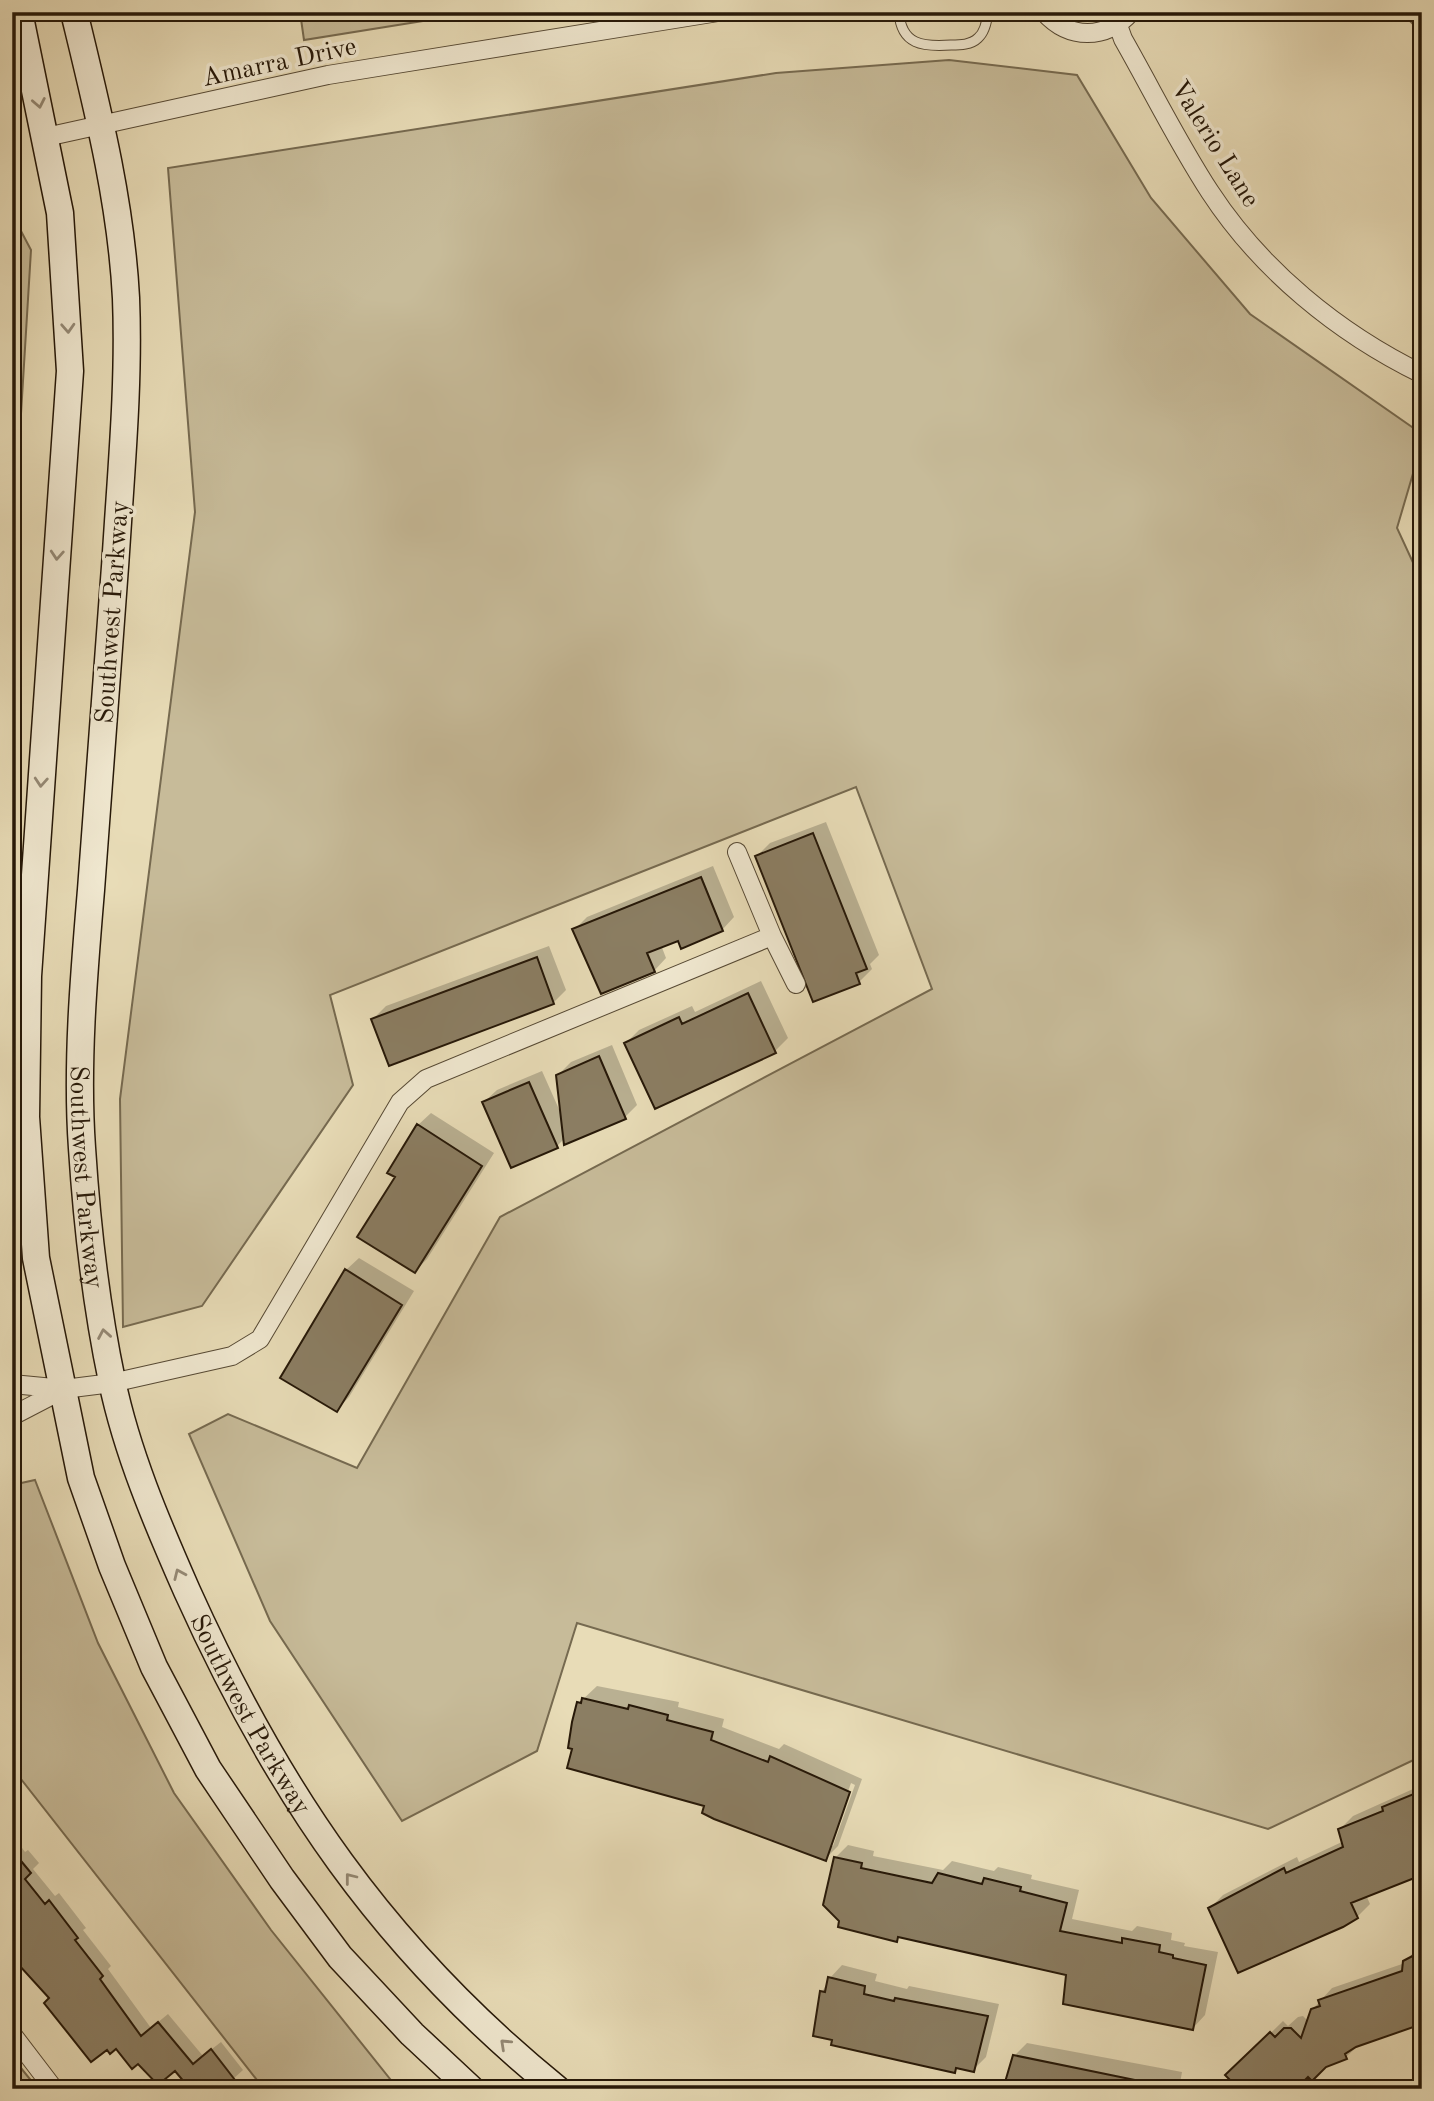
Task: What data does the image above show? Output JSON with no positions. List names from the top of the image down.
{
  "streets": {
    "main road": ["Southwest Parkway"],
    "street": ["Amarra Drive", "Valerio Lane"]
  },
  "crossings": [
    ["Amarra Drive", "Southwest Parkway"]
  ]
}
